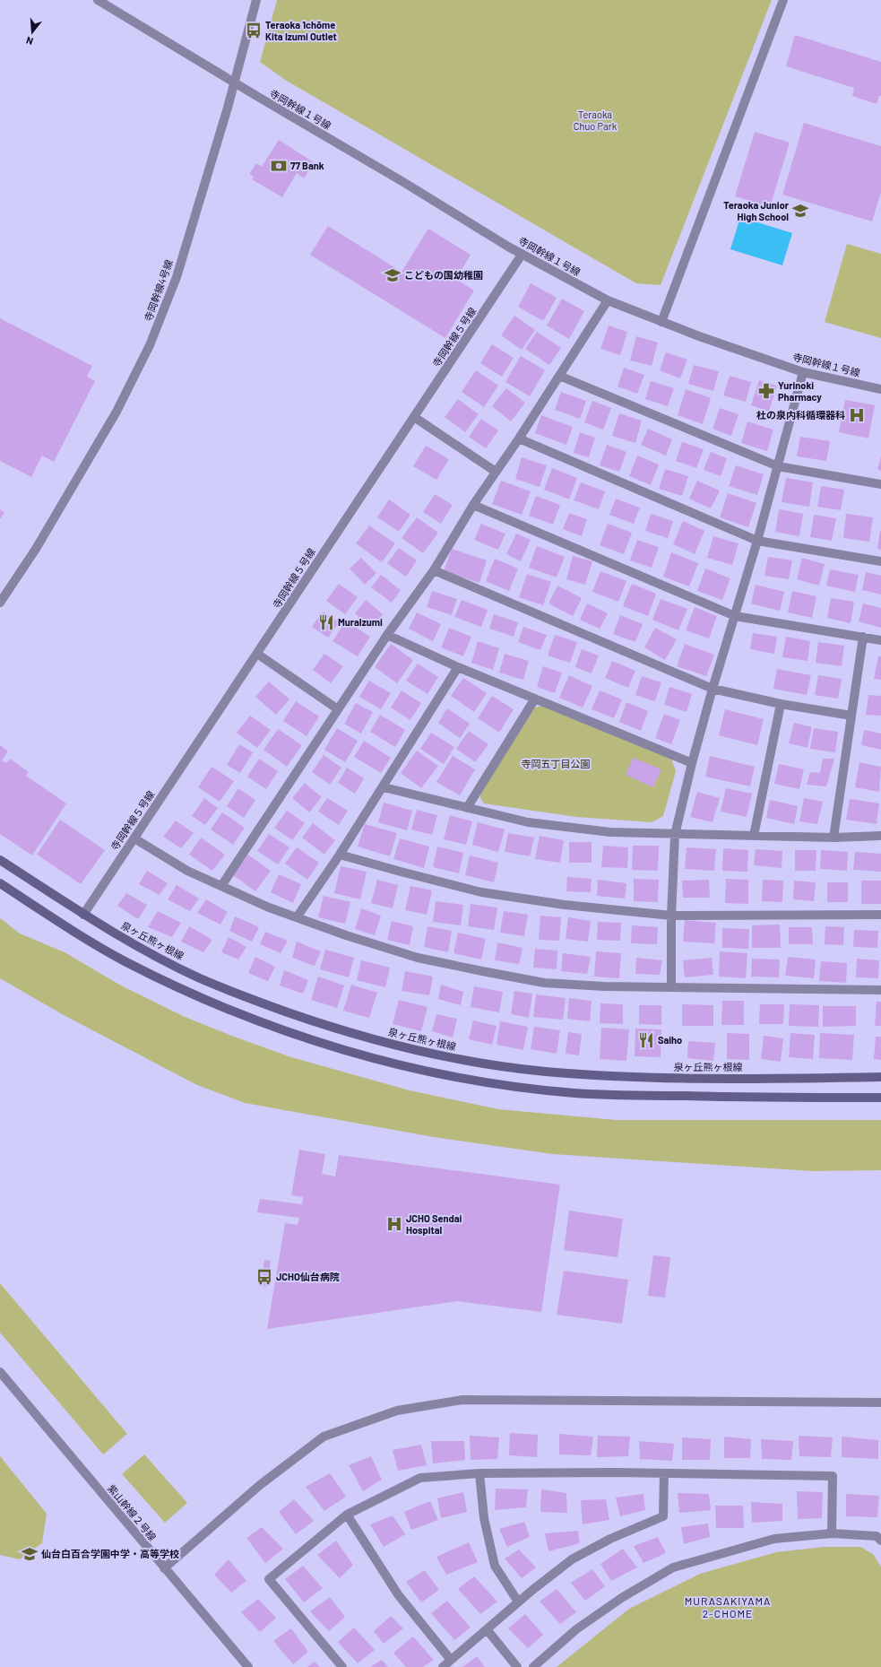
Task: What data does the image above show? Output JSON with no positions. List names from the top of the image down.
{
  "streets": {
    "main road": ["泉ヶ丘熊ヶ根線"],
    "street": [
      "寺岡幹線１号線",
      "寺岡幹線4号線",
      "寺岡幹線５号線",
      "紫山幹線２号線"
    ]
  },
  "crossings": [
    ["寺岡幹線１号線", "寺岡幹線4号線"],
    ["寺岡幹線１号線", "寺岡幹線５号線"],
    ["寺岡幹線５号線", "泉ヶ丘熊ヶ根線"]
  ],
  "districts": ["MURASAKIYAMA 2-CHOME"],
  "parks": ["Teraoka Chuo Park", "寺岡五丁目公園"],
  "places": {
    "bus stop": ["Teraoka 1chōme Kita Izumi Outlet", "JCHO仙台病院"],
    "bank": ["77 Bank"],
    "school or university": ["Teraoka Junior High School", "こどもの国幼稚園", "仙台白百合学園中学・高等学校"],
    "pharmacy": ["Yurinoki Pharmacy"],
    "hospital": ["杜の泉内科循環器科", "JCHO Sendai Hospital"],
    "restaurant": ["MuraIzumi", "Saiho"]
  },
  "north": "bottom"
}
